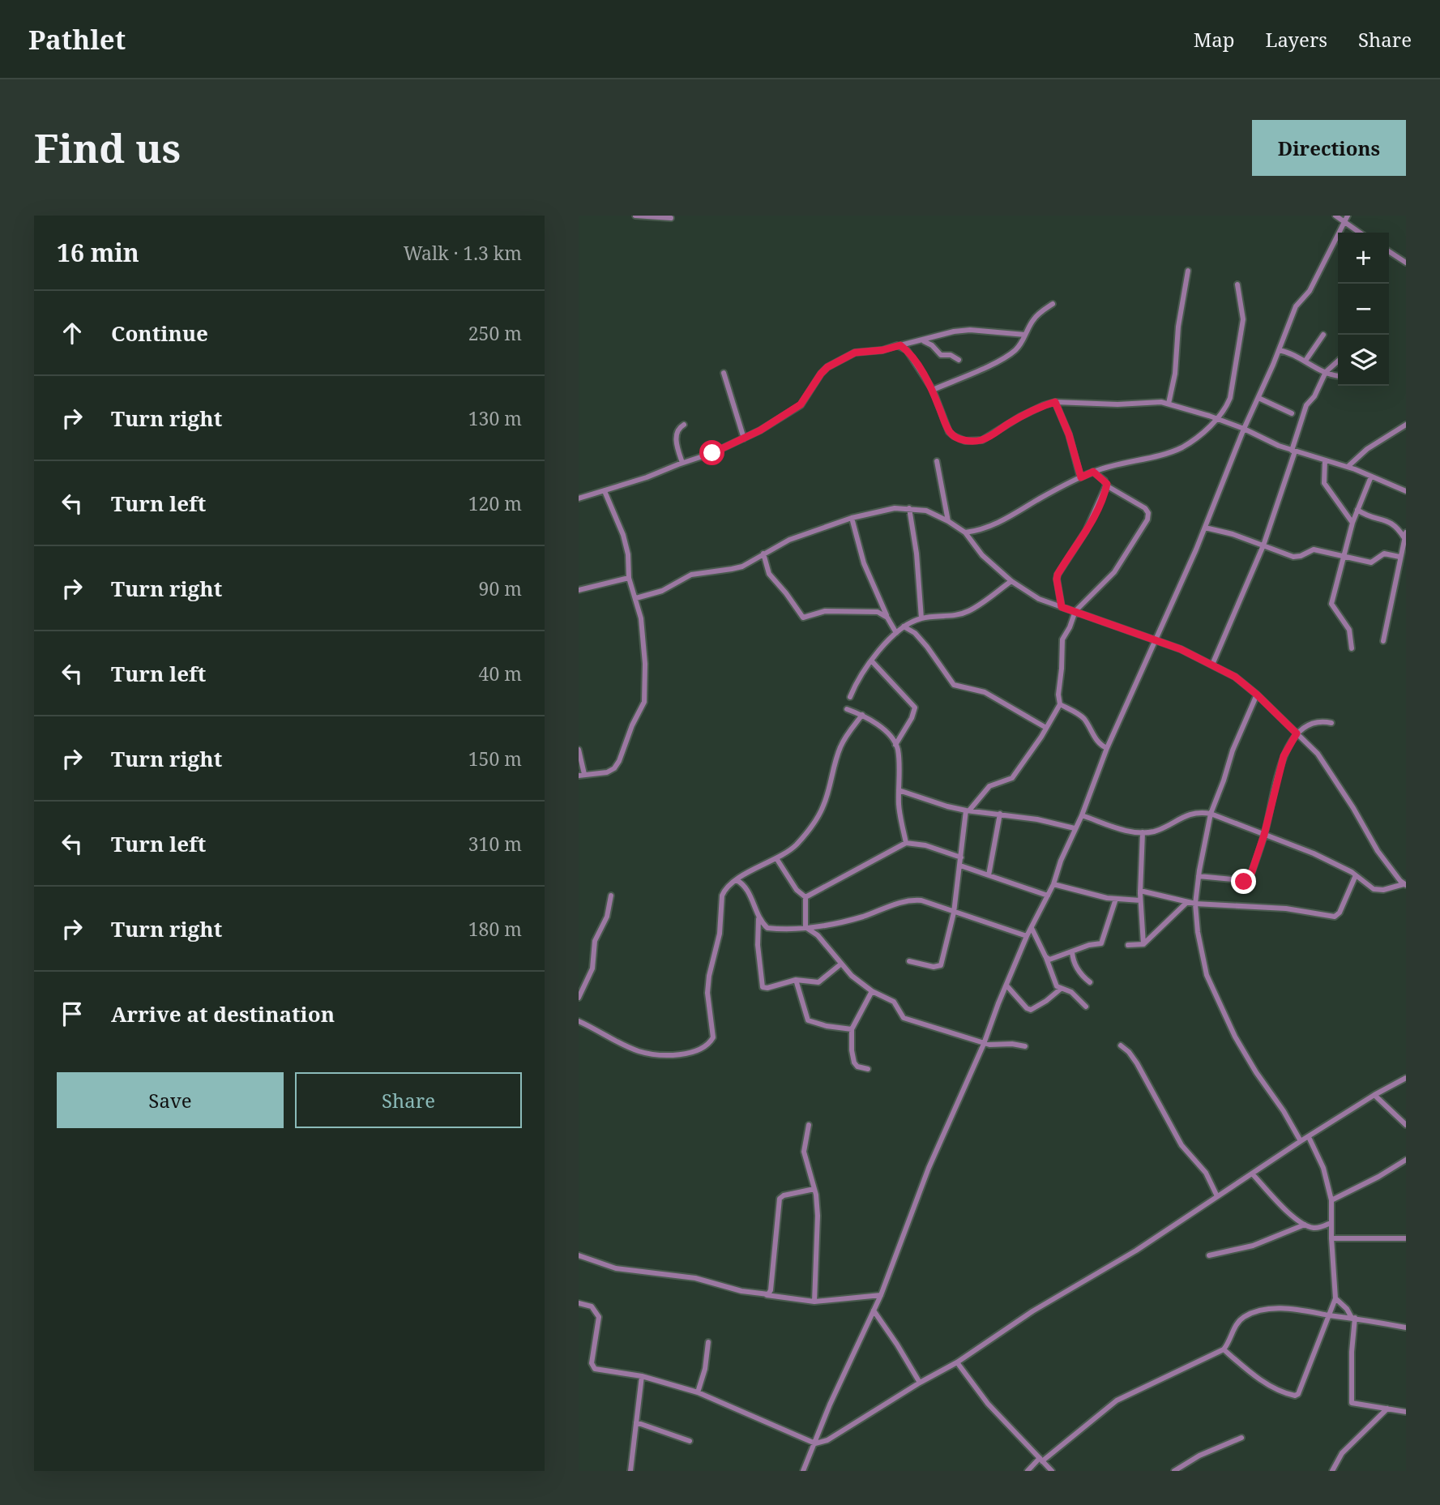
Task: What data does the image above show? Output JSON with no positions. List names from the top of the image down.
{
  "page": {
    "header": "Pathlet",
    "nav": ["Map", "Layers", "Share"],
    "buttons": [
      "Directions",
      ["Save", "Share"]
    ],
    "title": "Find us",
    "heading": ["16 min", "Walk · 1.3 km"],
    "map_buttons": ["+", "−"],
    "list": [
      ["Continue", "250 m"],
      ["Turn right", "130 m"],
      ["Turn left", "120 m"],
      ["Turn right", "90 m"],
      ["Turn left", "40 m"],
      ["Turn right", "150 m"],
      ["Turn left", "310 m"],
      ["Turn right", "180 m"],
      "Arrive at destination"
    ]
  }
}
